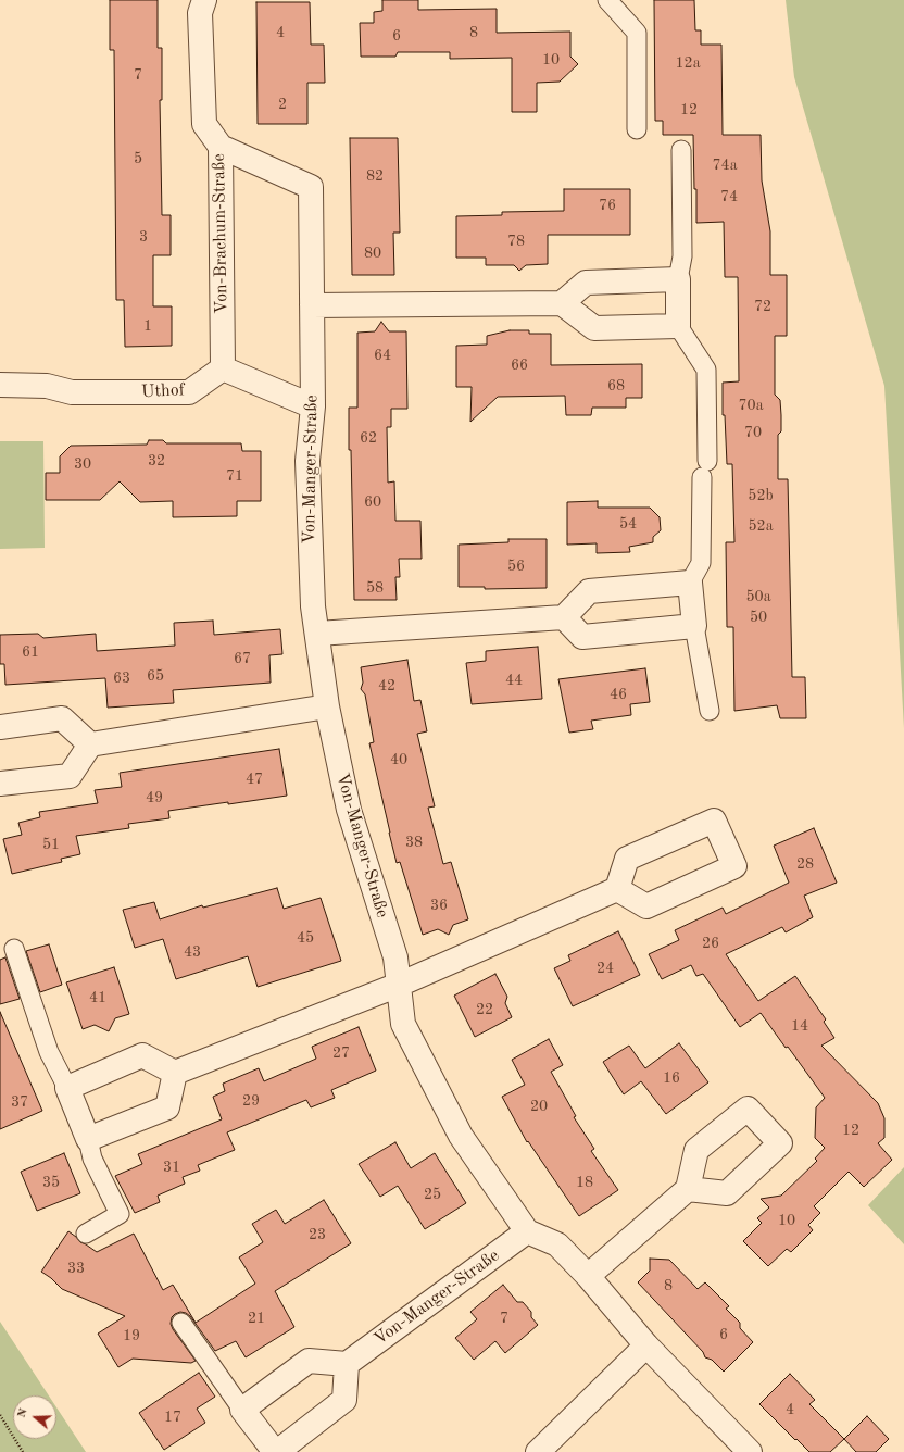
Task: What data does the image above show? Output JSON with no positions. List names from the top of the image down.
{
  "streets": {
    "street": ["Von-Brachum-Straße", "Uthof", "Von-Manger-Straße"]
  },
  "crossings": [
    ["Von-Brachum-Straße", "Uthof"],
    ["Von-Brachum-Straße", "Von-Manger-Straße"]
  ],
  "house_numbers": [
    "4",
    "8",
    "6",
    "10",
    "12a",
    "7",
    "2",
    "12",
    "5",
    "74a",
    "82",
    "74",
    "76",
    "3",
    "78",
    "80",
    "72",
    "1",
    "64",
    "66",
    "68",
    "70a",
    "70",
    "62",
    "32",
    "30",
    "71",
    "52b",
    "60",
    "54",
    "52a",
    "56",
    "58",
    "50a",
    "50",
    "61",
    "67",
    "65",
    "63",
    "44",
    "42",
    "46",
    "40",
    "47",
    "49",
    "38",
    "51",
    "28",
    "36",
    "45",
    "26",
    "43",
    "24",
    "41",
    "22",
    "14",
    "27",
    "16",
    "29",
    "37",
    "20",
    "12",
    "31",
    "35",
    "18",
    "25",
    "10",
    "23",
    "33",
    "8",
    "21",
    "7",
    "6",
    "19",
    "4",
    "17"
  ],
  "north": "left"
}
